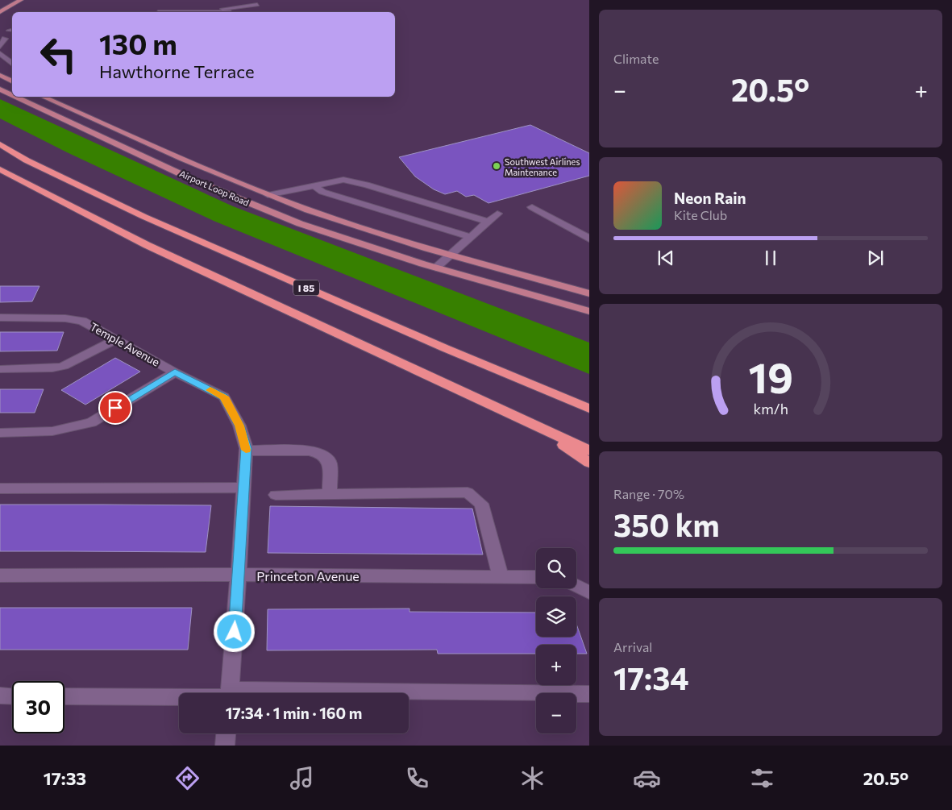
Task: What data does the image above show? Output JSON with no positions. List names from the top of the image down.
{
  "streets": {
    "highway": ["I 85"],
    "main road": ["Airport Loop Road"],
    "street": ["Temple Avenue", "Princeton Avenue"]
  },
  "crossings": [
    ["Temple Avenue", "Princeton Avenue"]
  ],
  "places": ["Southwest Airlines Maintenance"],
  "page": {
    "tile": [
      "Climate",
      ["Range · 70%", "350 km"],
      ["Arrival", "17:34"]
    ],
    "turn": ["130 m", "Hawthorne Terrace"],
    "heat": ["−", "20.5°", "+"],
    "song": ["Neon Rain", "Kite Club"],
    "map_buttons": ["+", "−"],
    "limit": "30",
    "trip": "17:34 · 1 min · 160 m",
    "tabs": ["17:33", "20.5°"],
    "gauge": ["19", "km/h"]
  }
}
